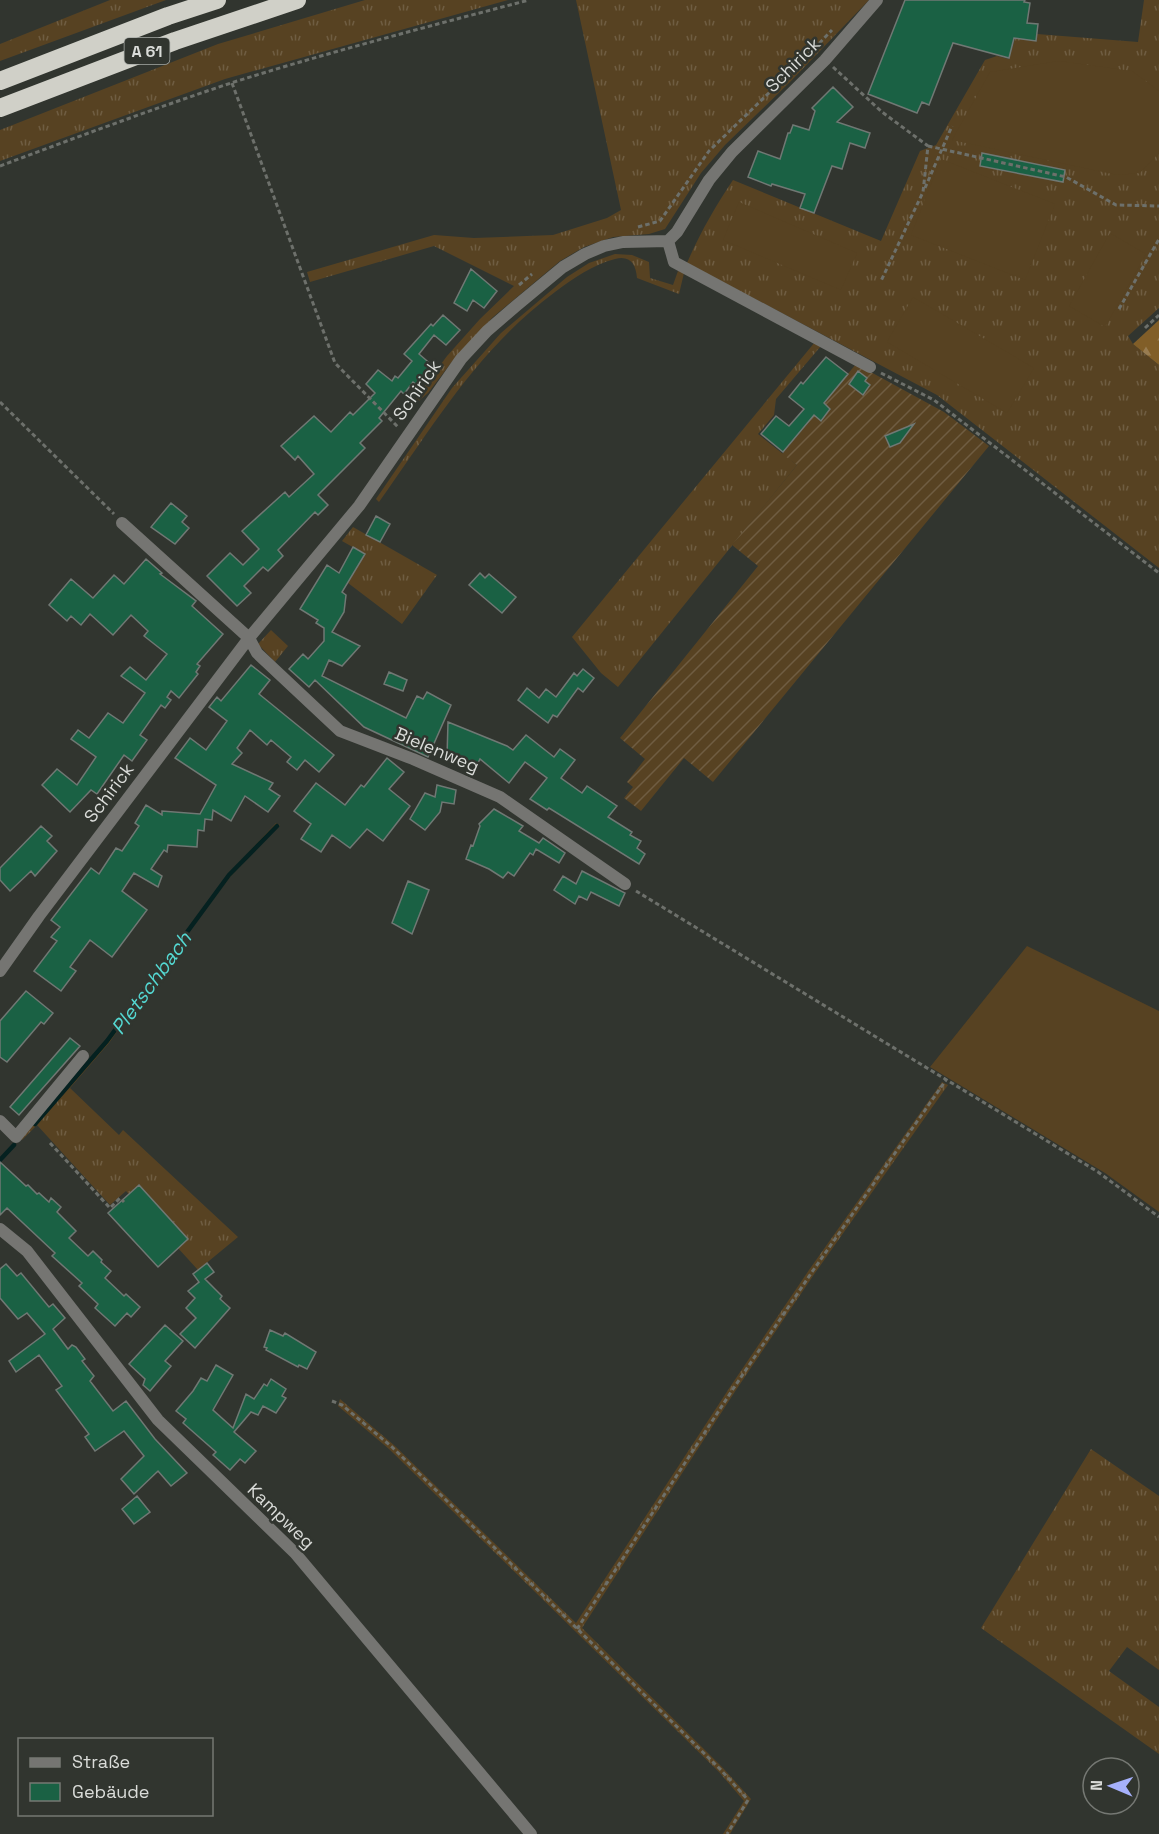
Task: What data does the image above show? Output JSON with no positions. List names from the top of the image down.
{
  "streets": {
    "highway": ["A 61"],
    "street": ["Schirick", "Bielenweg", "Kampweg"]
  },
  "crossings": [
    ["Schirick", "Bielenweg"]
  ],
  "water": ["Pletschbach"],
  "legend": ["Straße", "Gebäude"],
  "north": "left"
}
